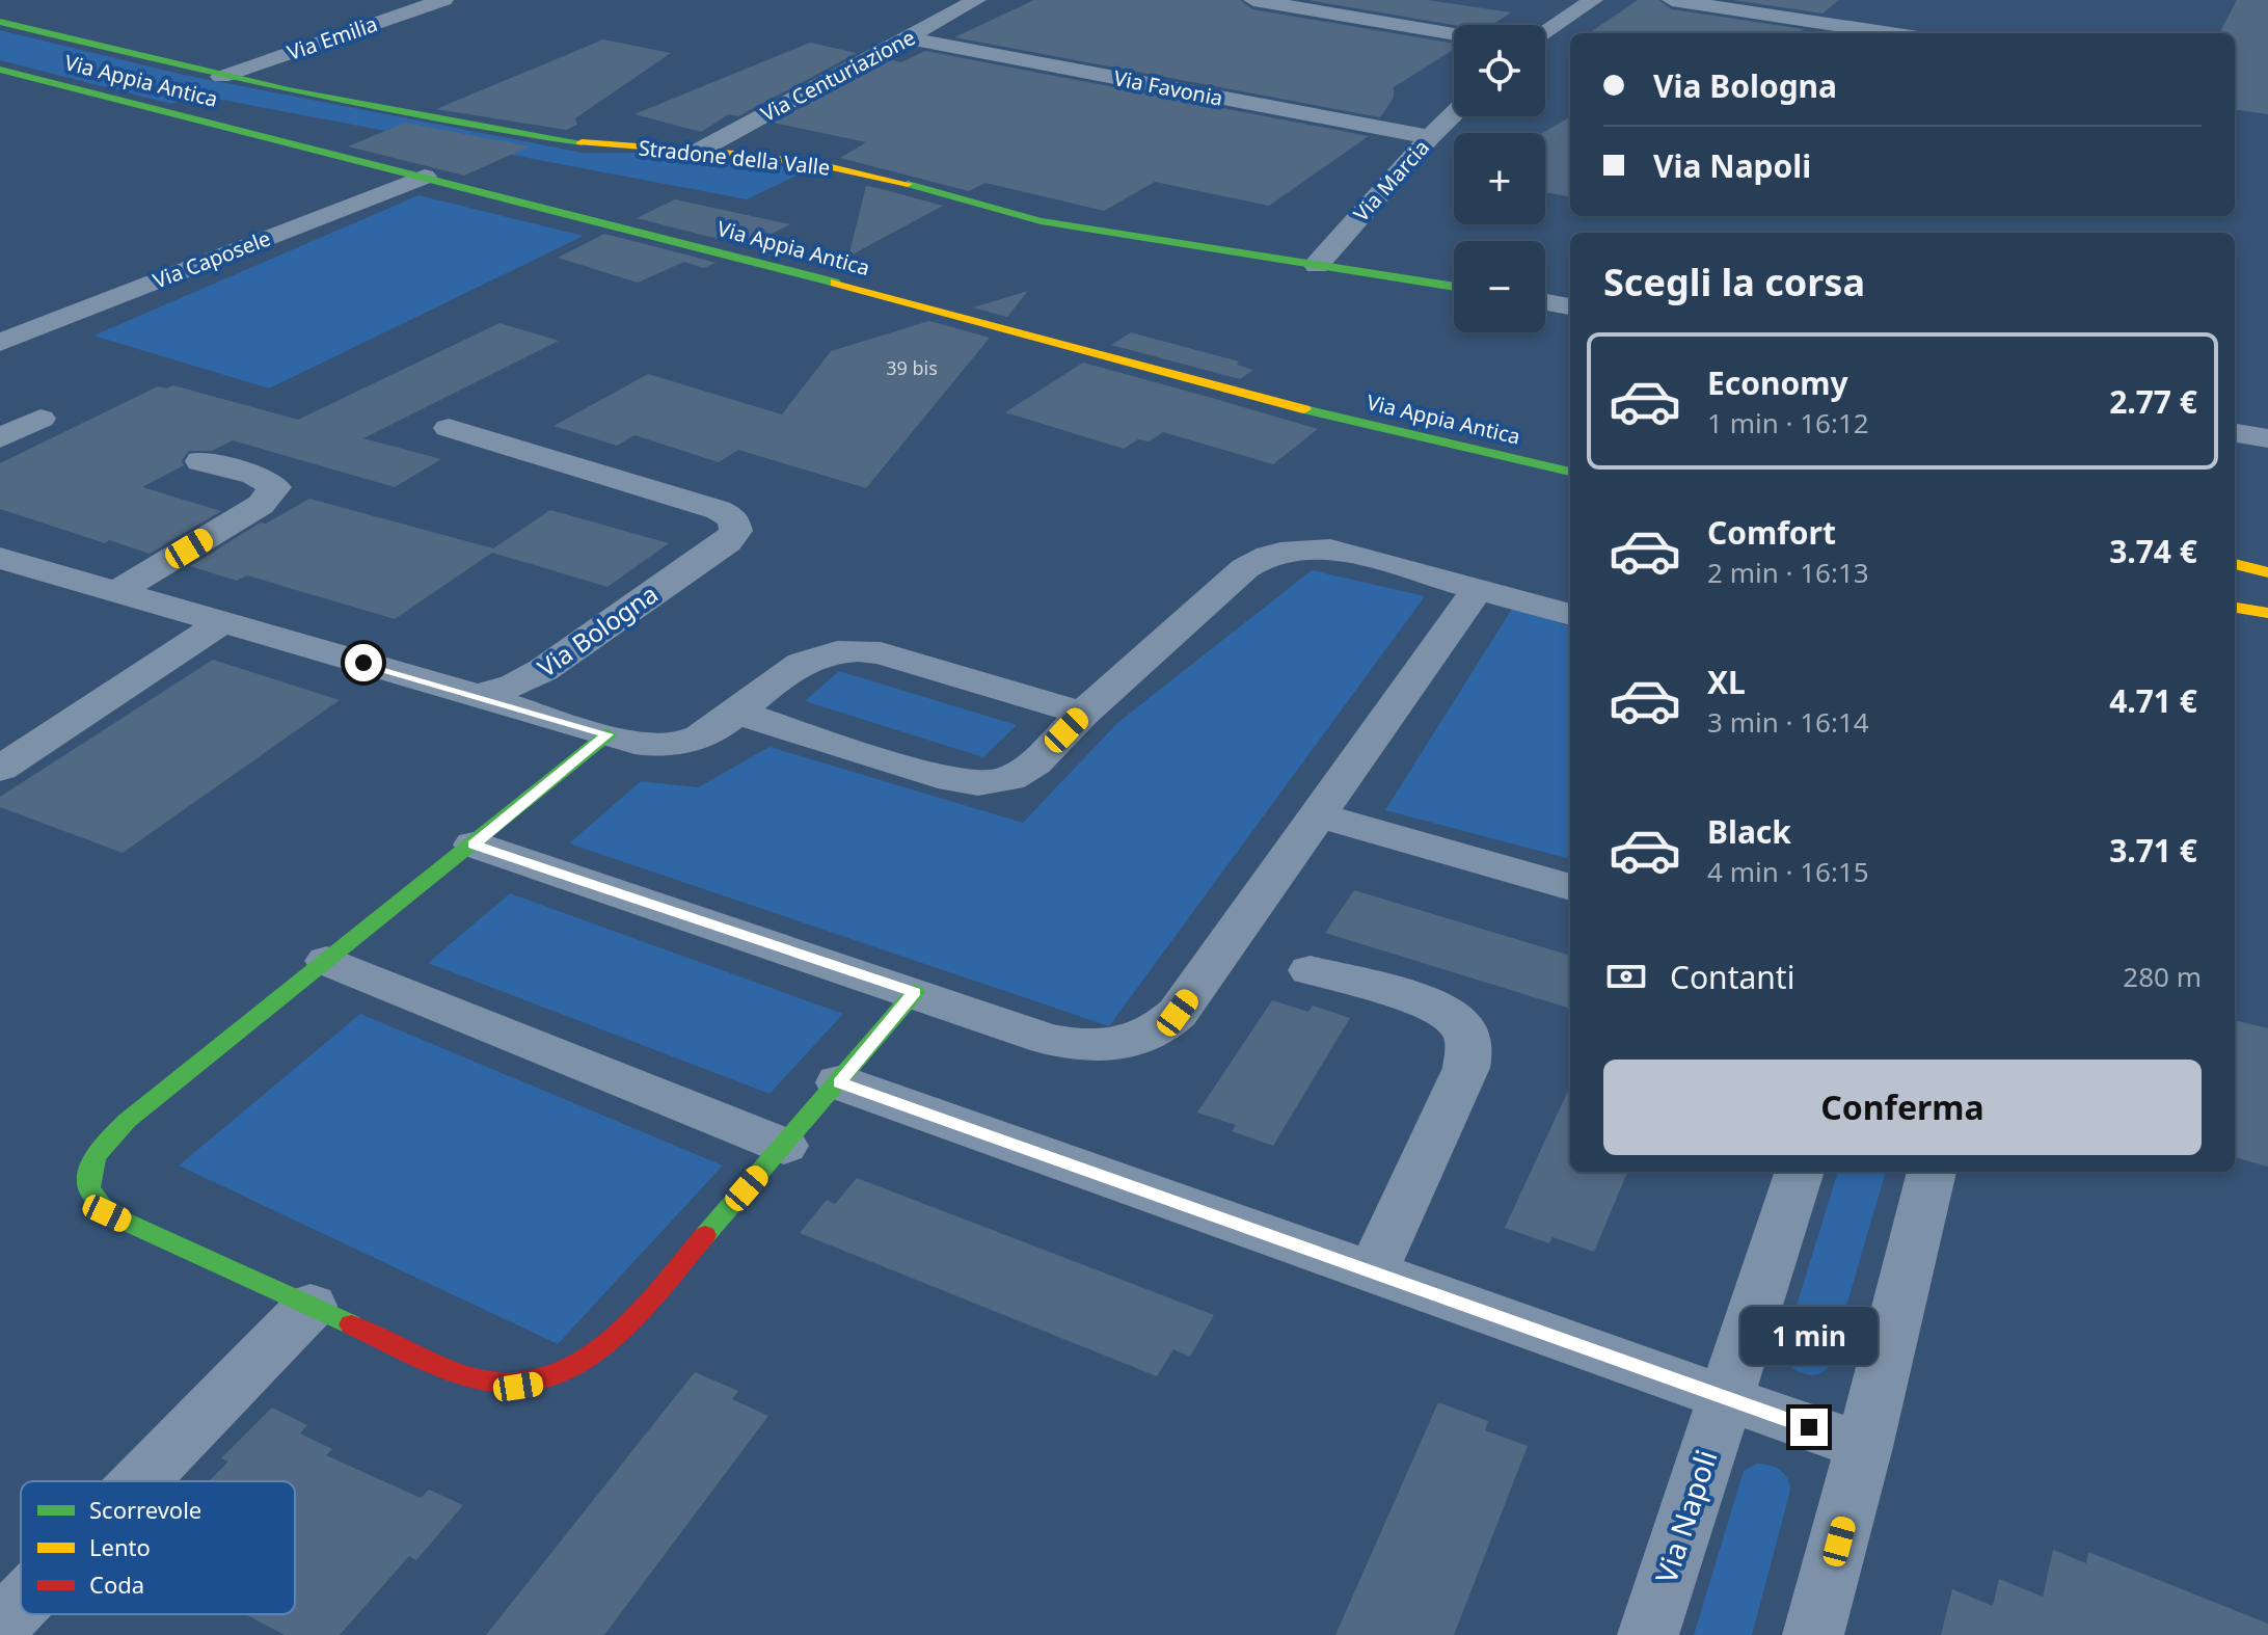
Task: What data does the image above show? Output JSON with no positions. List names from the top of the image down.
{
  "streets": {
    "street": [
      "Via Emilia",
      "Via Centuriazione",
      "Via Appia Antica",
      "Via Favonia",
      "Stradone della Valle",
      "Via Marcia",
      "Via Caposele",
      "Via Bologna",
      "Via Napoli"
    ]
  },
  "crossings": [
    ["Via Emilia", "Stradone della Valle"],
    ["Via Centuriazione", "Via Favonia"],
    ["Via Centuriazione", "Stradone della Valle"],
    ["Via Appia Antica", "Via Caposele"],
    ["Via Favonia", "Via Marcia"],
    ["Stradone della Valle", "Via Marcia"]
  ],
  "house_numbers": ["39 bis"],
  "legend": ["Scorrevole", "Lento", "Coda"],
  "page": {
    "map_buttons": ["+", "−"],
    "banner": ["Via Bologna", "Via Napoli"],
    "heading": "Scegli la corsa",
    "list": [
      {
        "name": "Economy",
        "note": "1 min · 16:12",
        "value": "2.77 €"
      },
      {
        "name": "Comfort",
        "note": "2 min · 16:13",
        "value": "3.74 €"
      },
      {
        "name": "XL",
        "note": "3 min · 16:14",
        "value": "4.71 €"
      },
      {
        "name": "Black",
        "note": "4 min · 16:15",
        "value": "3.71 €"
      }
    ],
    "pay": ["Contanti", "280 m"],
    "buttons": "Conferma",
    "bubble": "1 min"
  }
}
